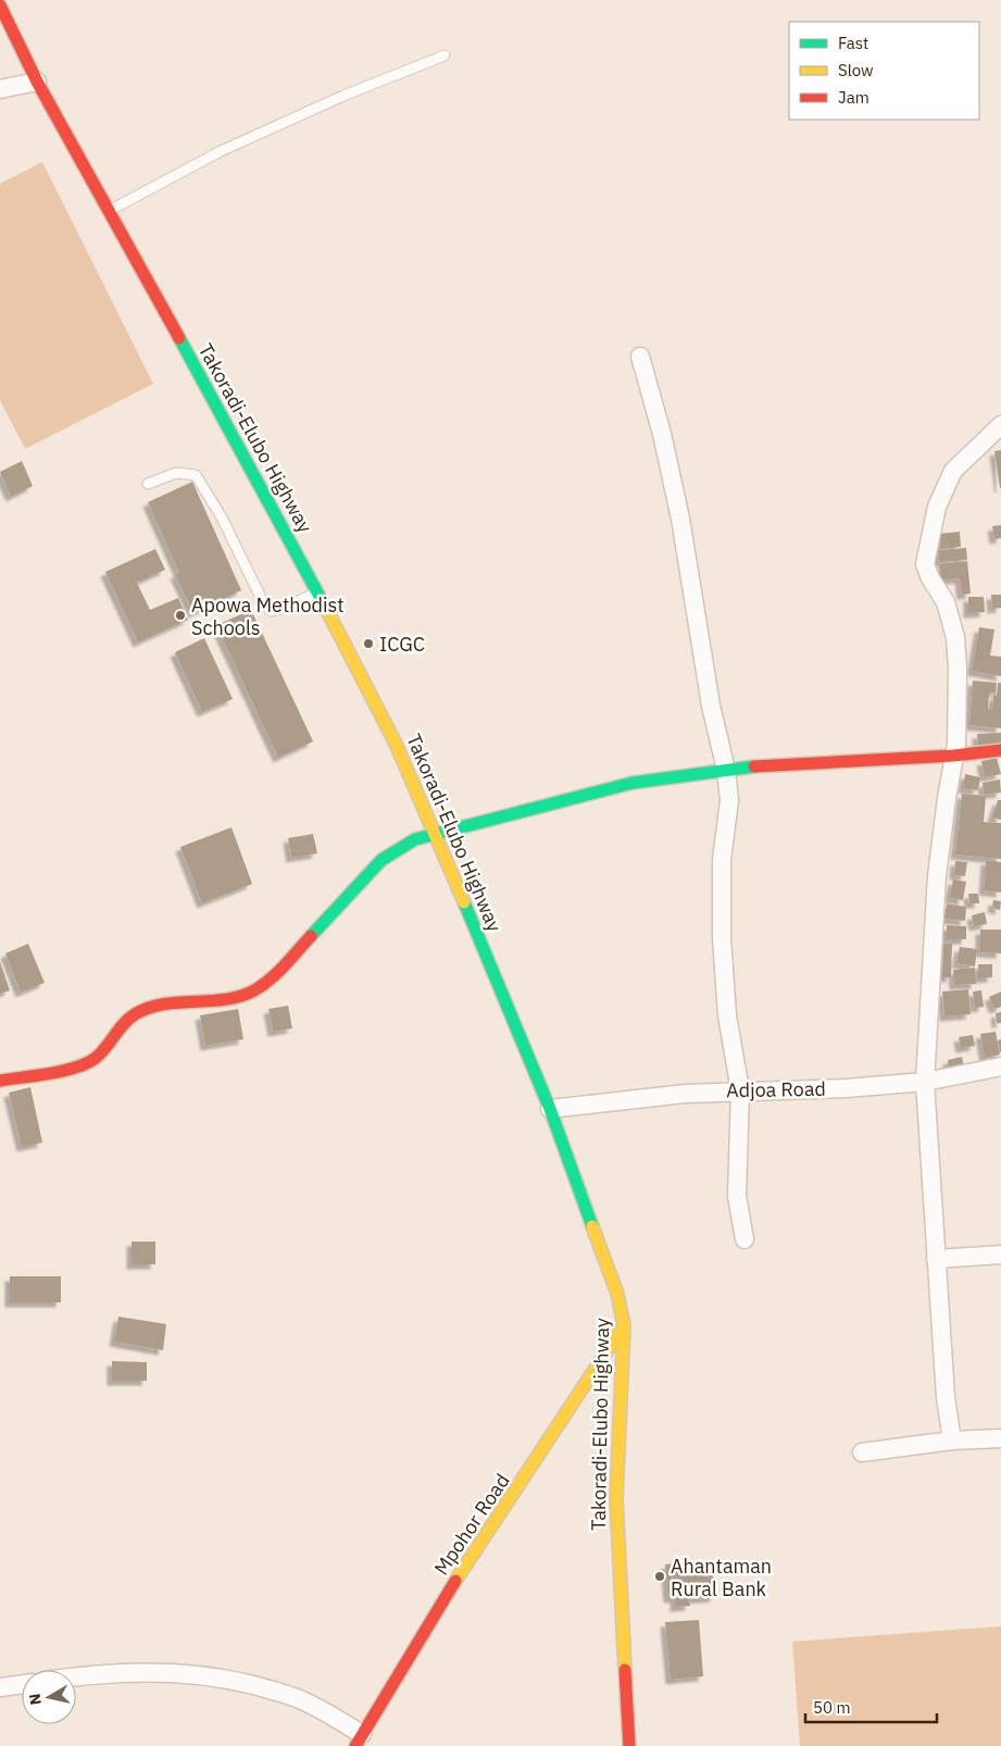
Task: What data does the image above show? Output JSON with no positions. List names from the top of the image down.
{
  "streets": {
    "main road": ["Takoradi-Elubo Highway", "Mpohor Road"],
    "street": ["Adjoa Road"]
  },
  "crossings": [
    ["Takoradi-Elubo Highway", "Adjoa Road"],
    ["Takoradi-Elubo Highway", "Mpohor Road"]
  ],
  "places": ["Apowa Methodist Schools", "ICGC", "Ahantaman Rural Bank"],
  "legend": ["Fast", "Slow", "Jam"],
  "scale_bar": "50 m",
  "north": "left"
}
